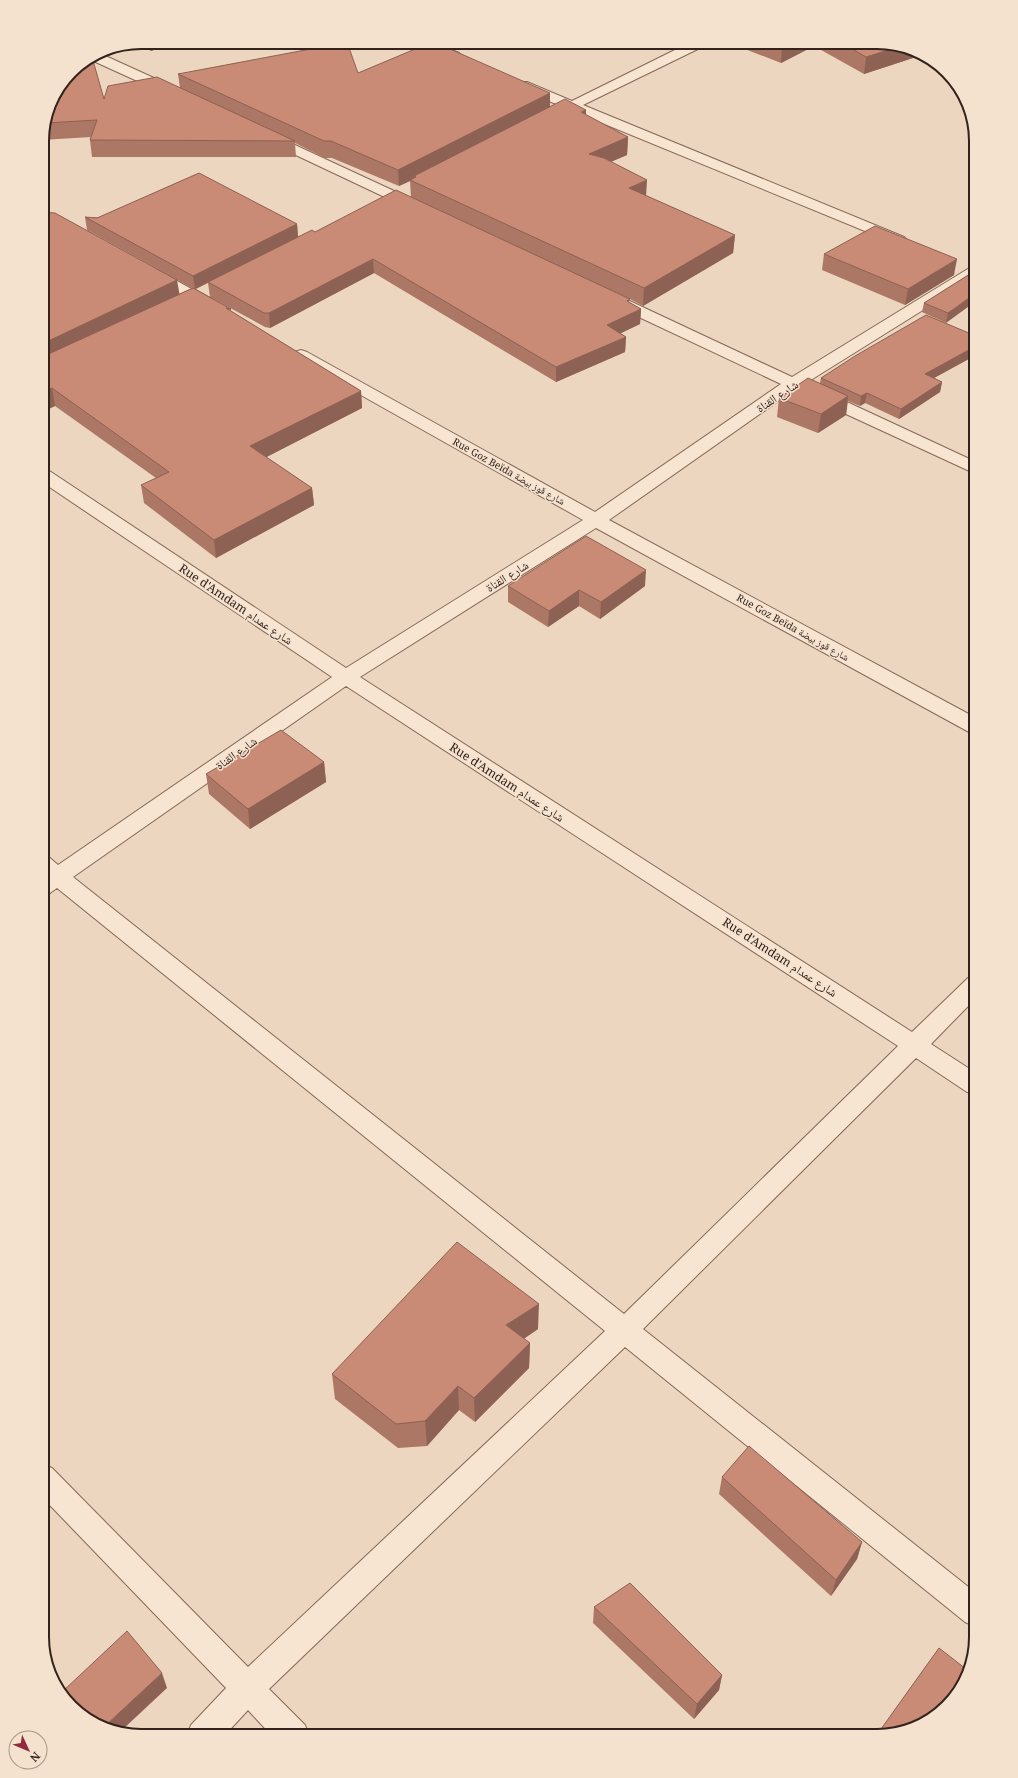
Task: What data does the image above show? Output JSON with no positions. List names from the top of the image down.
{
  "streets": {
    "street": ["شارع القناة", "Rue Goz Beïda شارع قوز بيضة", "Rue d'Amdam شارع عمدام"]
  },
  "crossings": [
    ["شارع القناة", "Rue Goz Beïda شارع قوز بيضة"],
    ["شارع القناة", "Rue d'Amdam شارع عمدام"]
  ],
  "north": "bottom right"
}
